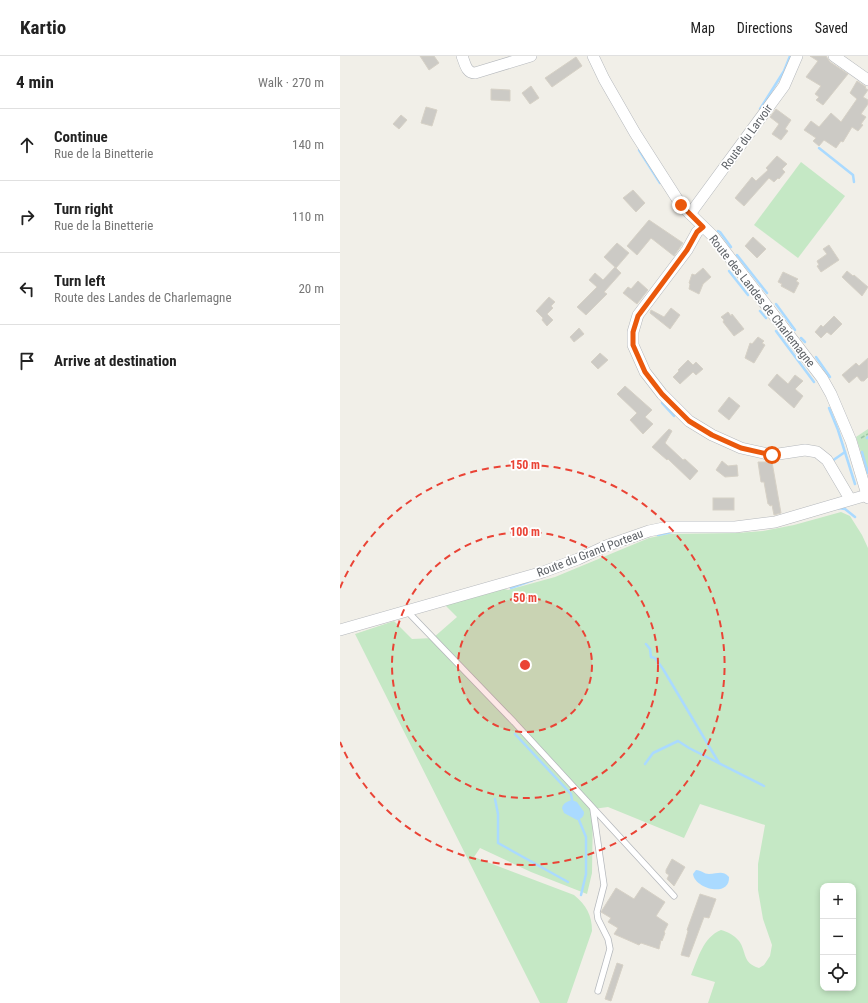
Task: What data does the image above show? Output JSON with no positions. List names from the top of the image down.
{
  "streets": {
    "street": ["Route du Larvoir", "Route des Landes de Charlemagne", "Route du Grand Porteau"]
  },
  "crossings": [
    ["Route du Larvoir", "Route des Landes de Charlemagne"],
    ["Route des Landes de Charlemagne", "Route du Grand Porteau"]
  ],
  "page": {
    "header": "Kartio",
    "nav": ["Map", "Directions", "Saved"],
    "heading": ["4 min", "Walk · 270 m"],
    "list": [
      ["Continue", "Rue de la Binetterie", "140 m"],
      ["Turn right", "Rue de la Binetterie", "110 m"],
      ["Turn left", "Route des Landes de Charlemagne", "20 m"],
      "Arrive at destination"
    ],
    "map_buttons": ["+", "−"]
  },
  "rings": ["150 m", "100 m", "50 m"]
}
